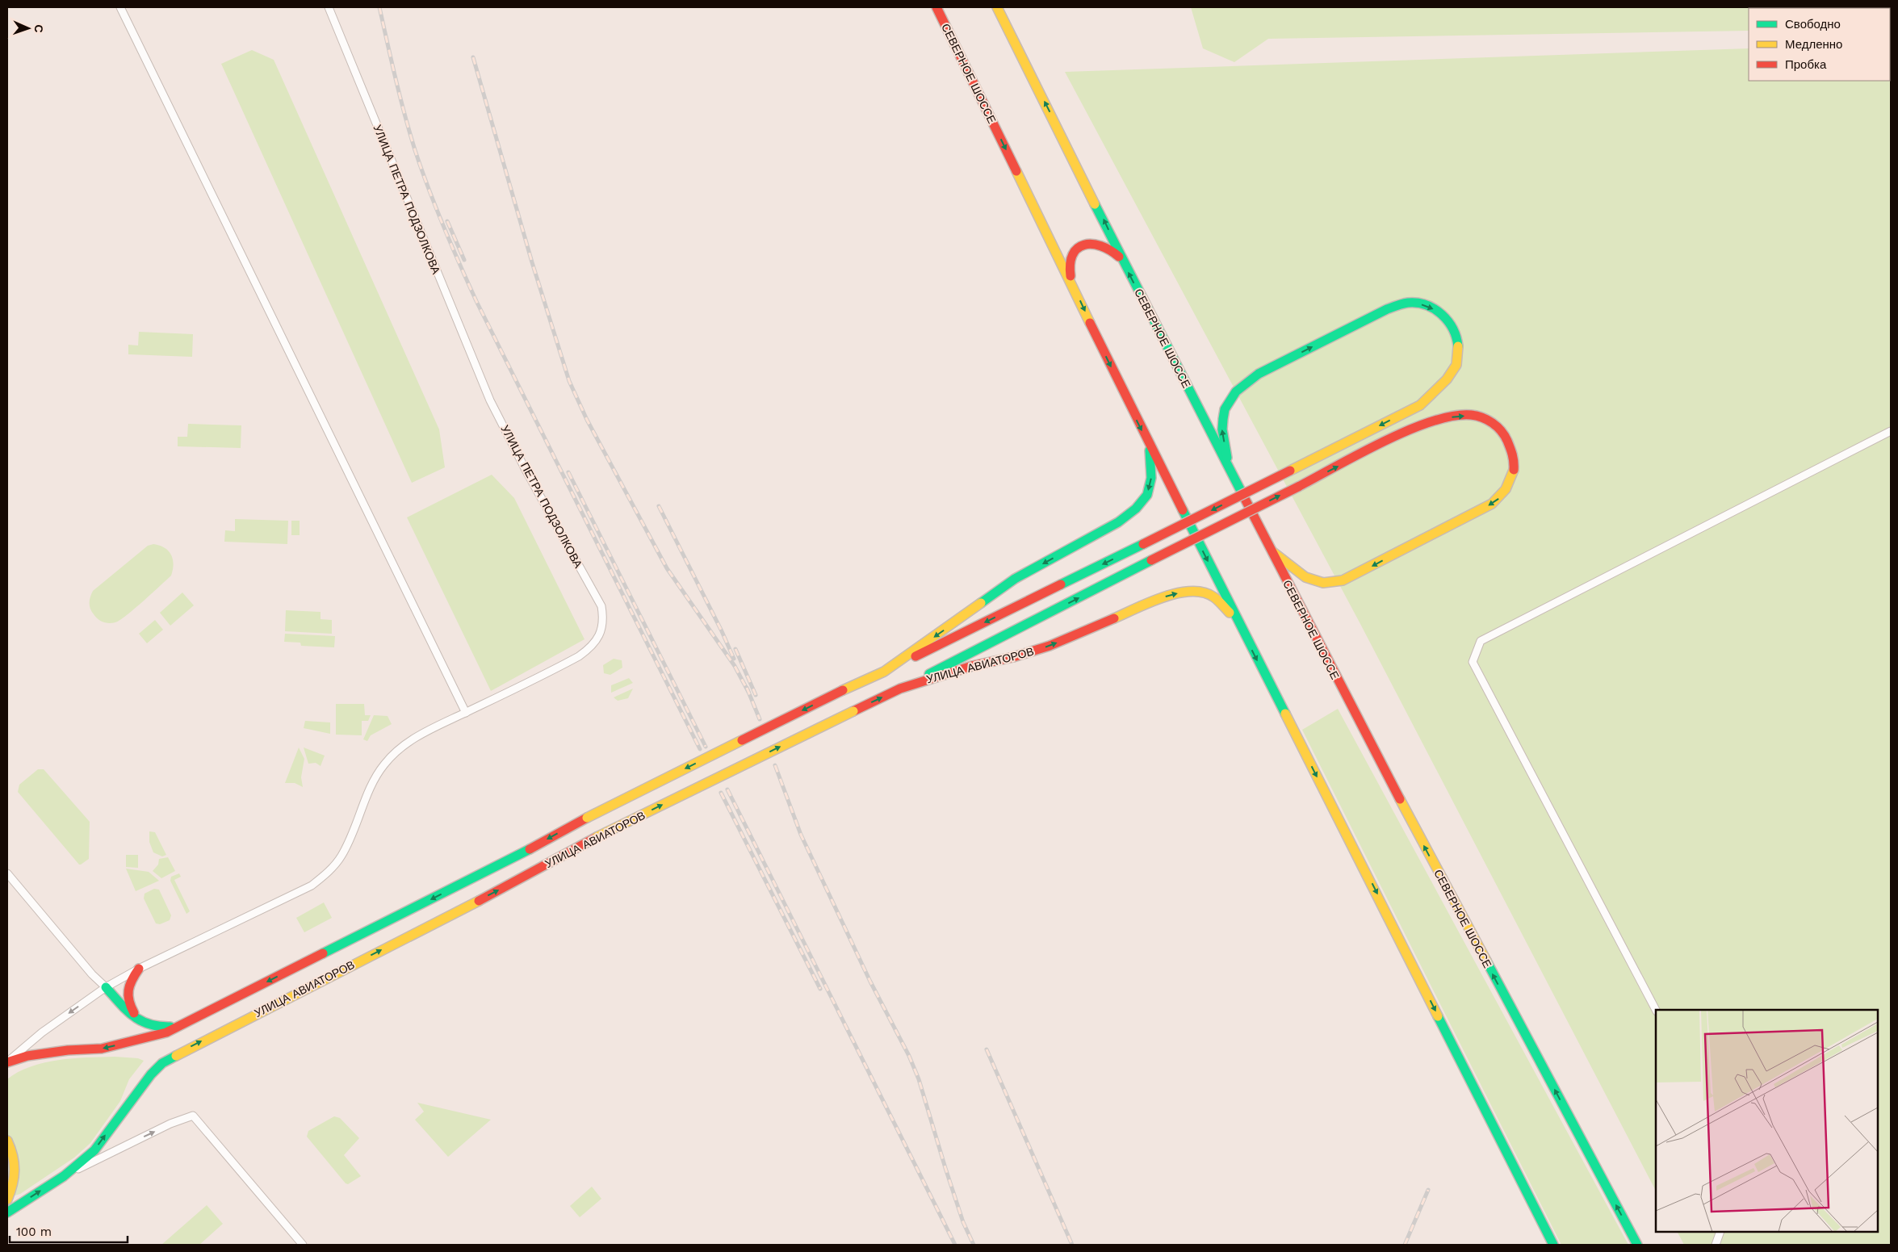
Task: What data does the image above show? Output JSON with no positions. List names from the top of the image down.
{
  "streets": {
    "main road": ["СЕВЕРНОЕ ШОССЕ", "УЛИЦА АВИАТОРОВ"],
    "street": ["УЛИЦА ПЕТРА ПОДЗОЛКОВА"]
  },
  "crossings": [
    ["СЕВЕРНОЕ ШОССЕ", "УЛИЦА АВИАТОРОВ"],
    ["УЛИЦА ПЕТРА ПОДЗОЛКОВА", "УЛИЦА АВИАТОРОВ"]
  ],
  "legend": ["Свободно", "Медленно", "Пробка"],
  "scale_bar": "100 m",
  "north": "right"
}
